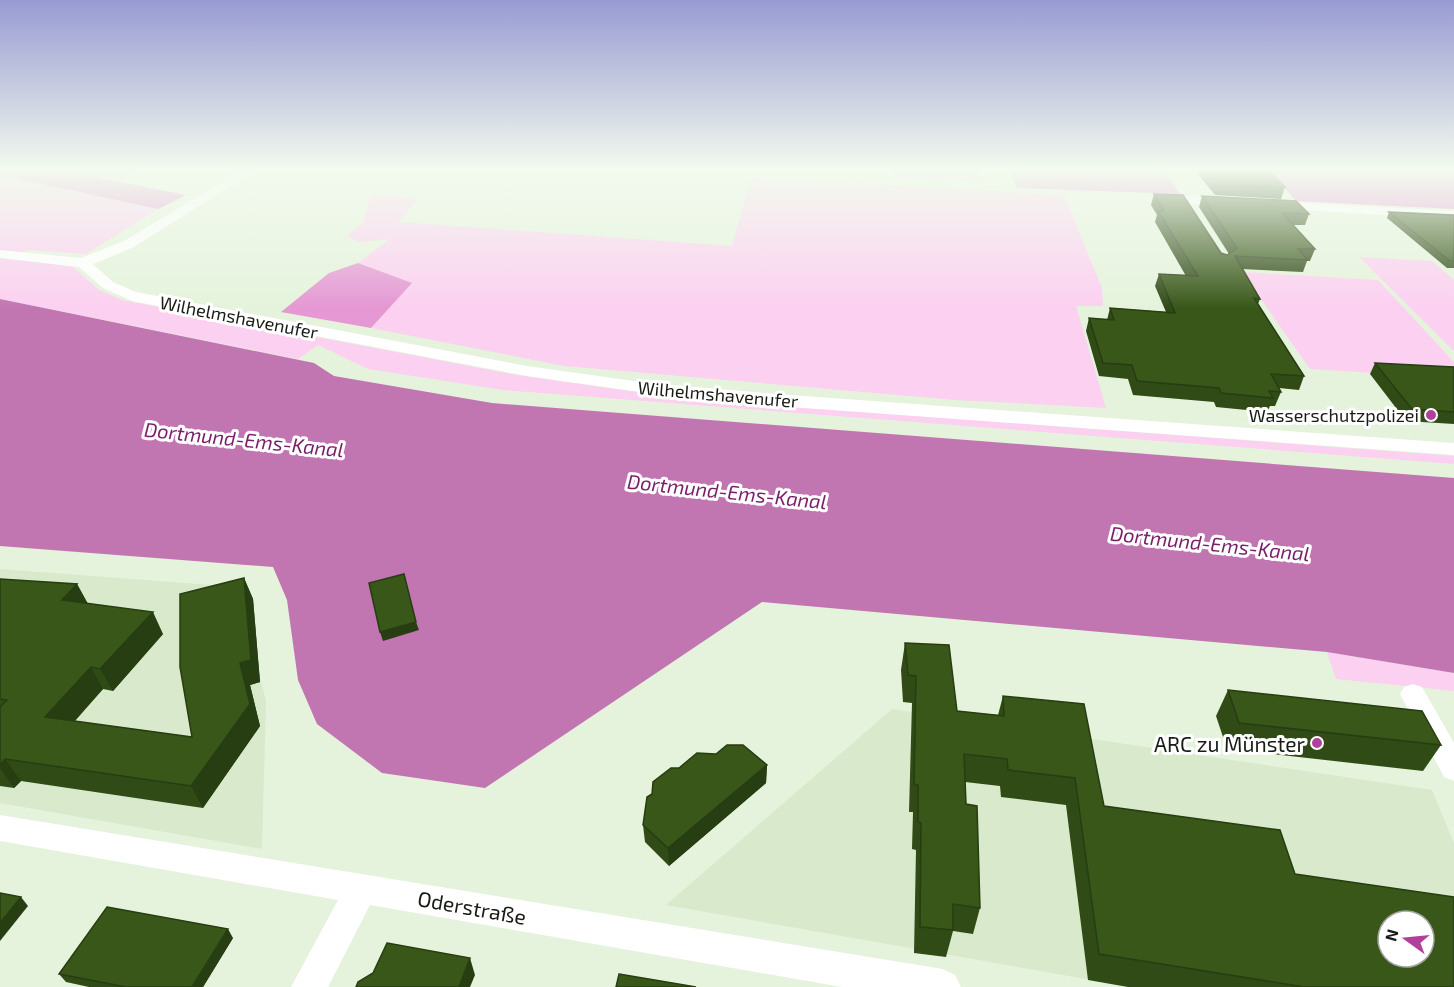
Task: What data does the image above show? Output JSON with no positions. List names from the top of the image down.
{
  "streets": {
    "street": ["Wilhelmshavenufer", "Oderstraße"]
  },
  "water": ["Dortmund-Ems-Kanal"],
  "places": ["Wasserschutzpolizei", "ARC zu Münster"],
  "north": "left"
}
